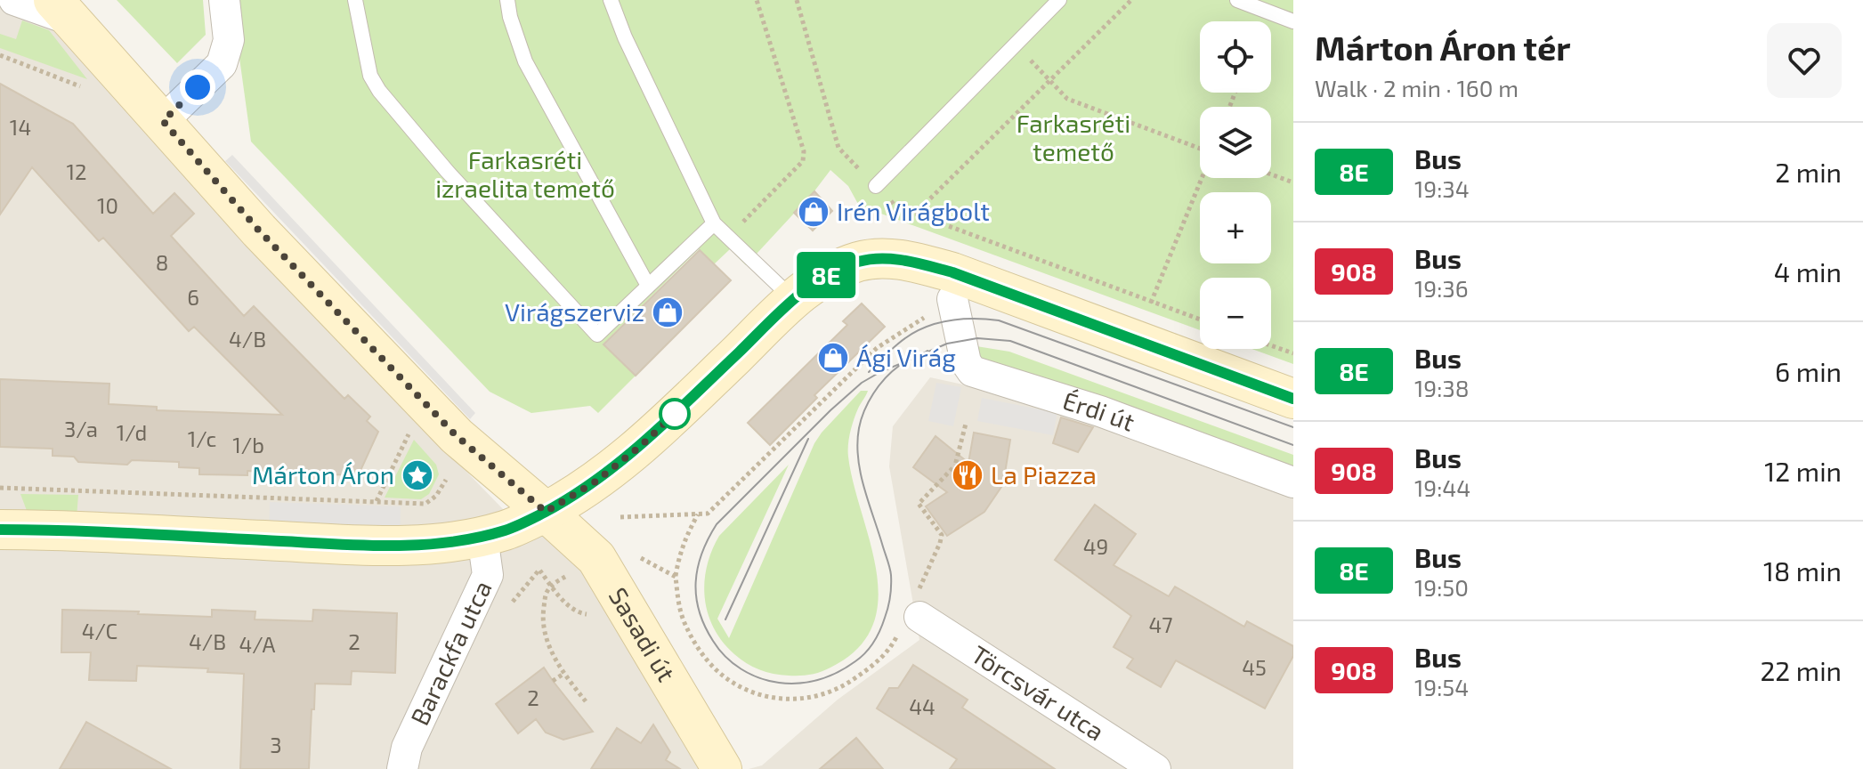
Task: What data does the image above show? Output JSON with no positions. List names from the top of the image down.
{
  "streets": {
    "street": [
      "Érdi út",
      "Sasadi út",
      "Barackfa utca",
      "Törcsvár utca"
    ]
  },
  "parks": ["Farkasréti temető", "Farkasréti izraelita temető"],
  "places": {
    "shop": ["Irén Virágbolt", "Virágszerviz", "Ági Virág"],
    "place": ["Márton Áron"],
    "restaurant": ["La Piazza"]
  },
  "lines": ["bus line 8E"],
  "house_numbers": [
    "14",
    "12",
    "10",
    "8",
    "6",
    "4/B",
    "3/a",
    "1/d",
    "1/c",
    "1/b",
    "49",
    "47",
    "4/C",
    "4/B",
    "2",
    "4/A",
    "45",
    "2",
    "44",
    "3"
  ],
  "page": {
    "on_map": "8E",
    "heading": ["Márton Áron tér", "Walk · 2 min · 160 m"],
    "map_buttons": ["+", "−"],
    "list": [
      {
        "mark": "8E",
        "name": "Bus",
        "note": "19:34",
        "value": "2 min"
      },
      {
        "mark": "908",
        "name": "Bus",
        "note": "19:36",
        "value": "4 min"
      },
      {
        "mark": "8E",
        "name": "Bus",
        "note": "19:38",
        "value": "6 min"
      },
      {
        "mark": "908",
        "name": "Bus",
        "note": "19:44",
        "value": "12 min"
      },
      {
        "mark": "8E",
        "name": "Bus",
        "note": "19:50",
        "value": "18 min"
      },
      {
        "mark": "908",
        "name": "Bus",
        "note": "19:54",
        "value": "22 min"
      }
    ]
  }
}
